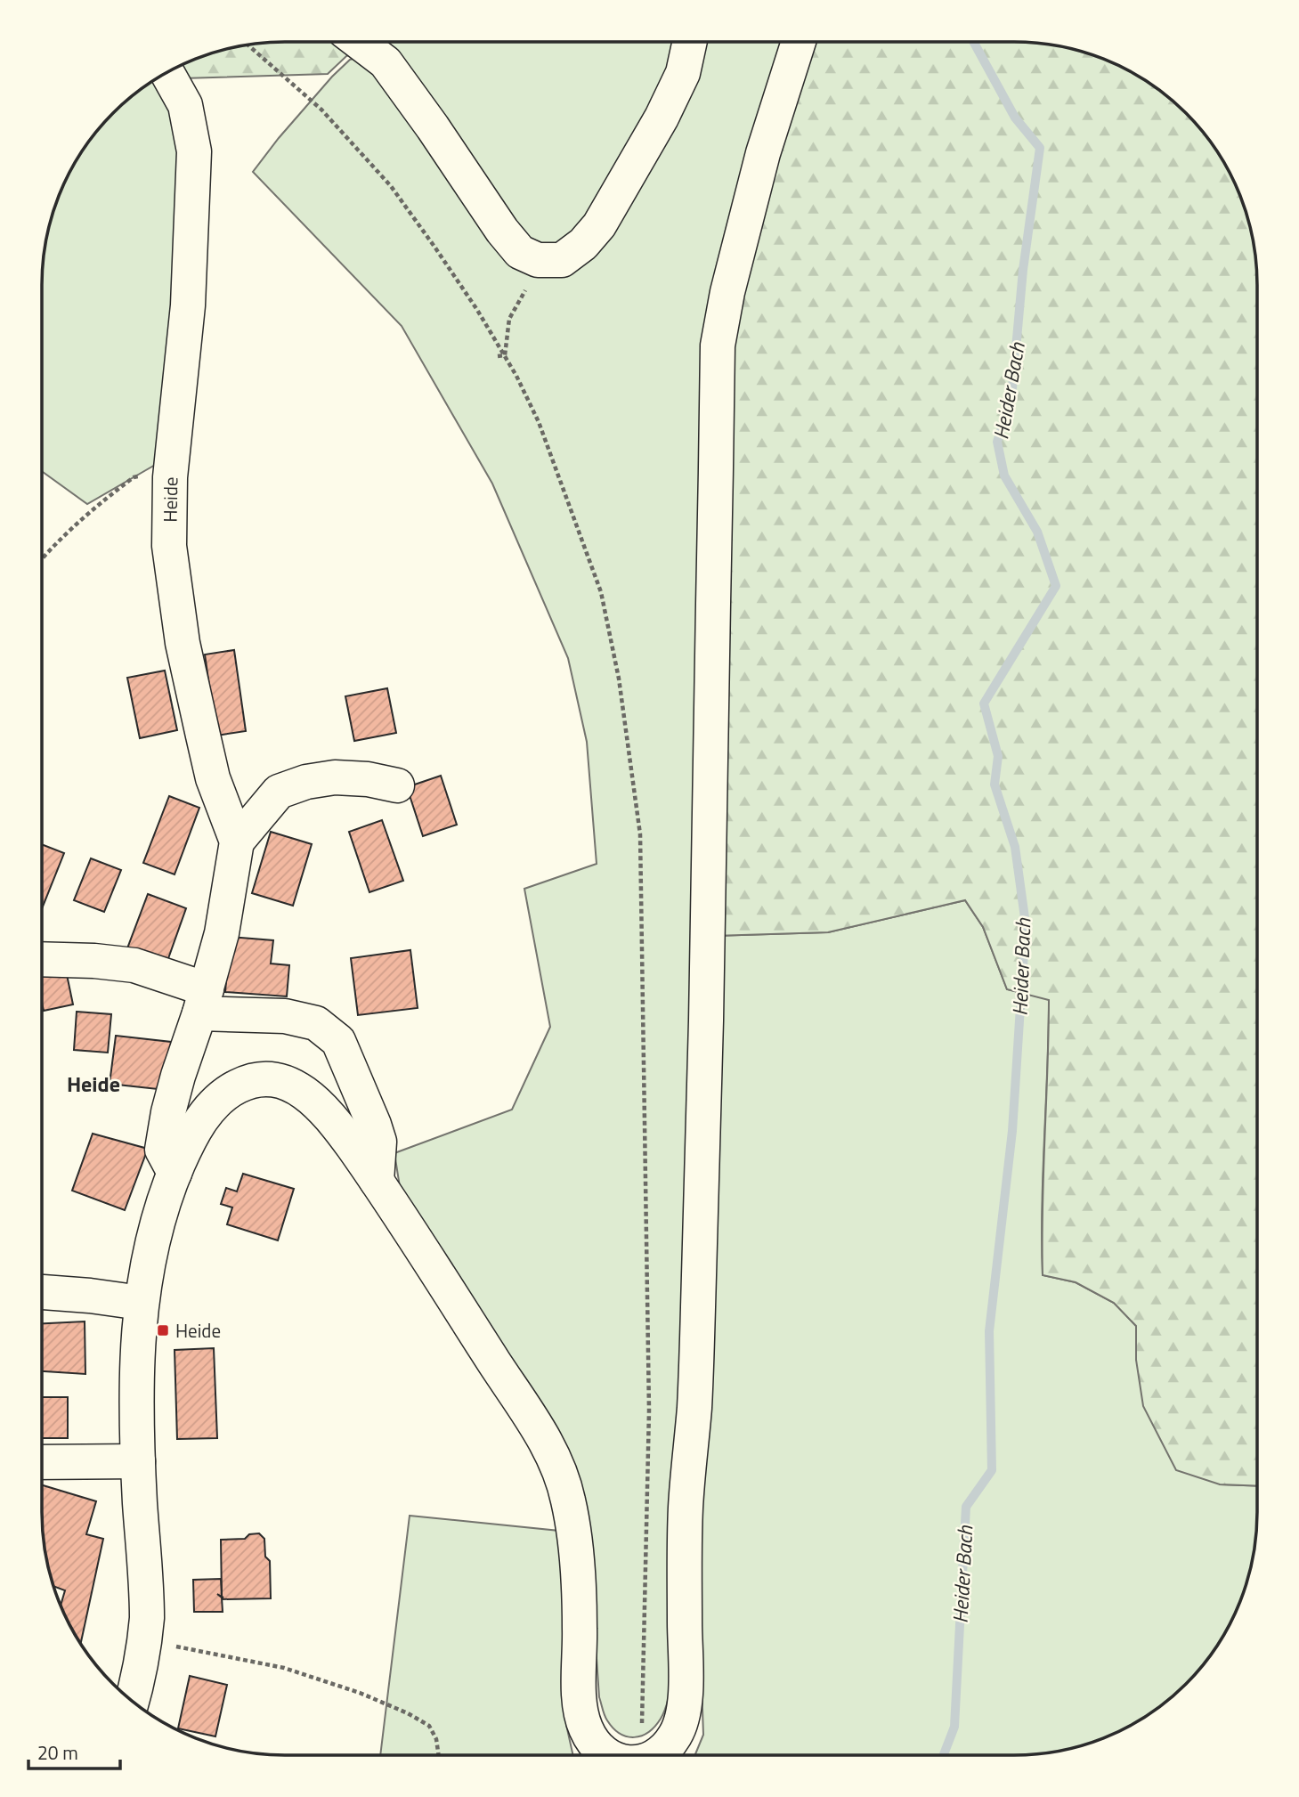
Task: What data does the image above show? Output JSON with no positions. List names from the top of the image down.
{
  "streets": {
    "main road": ["Heide"]
  },
  "districts": ["Heide"],
  "water": ["Heider Bach"],
  "places": {
    "transit": ["Heide"]
  },
  "scale_bar": "20 m"
}
